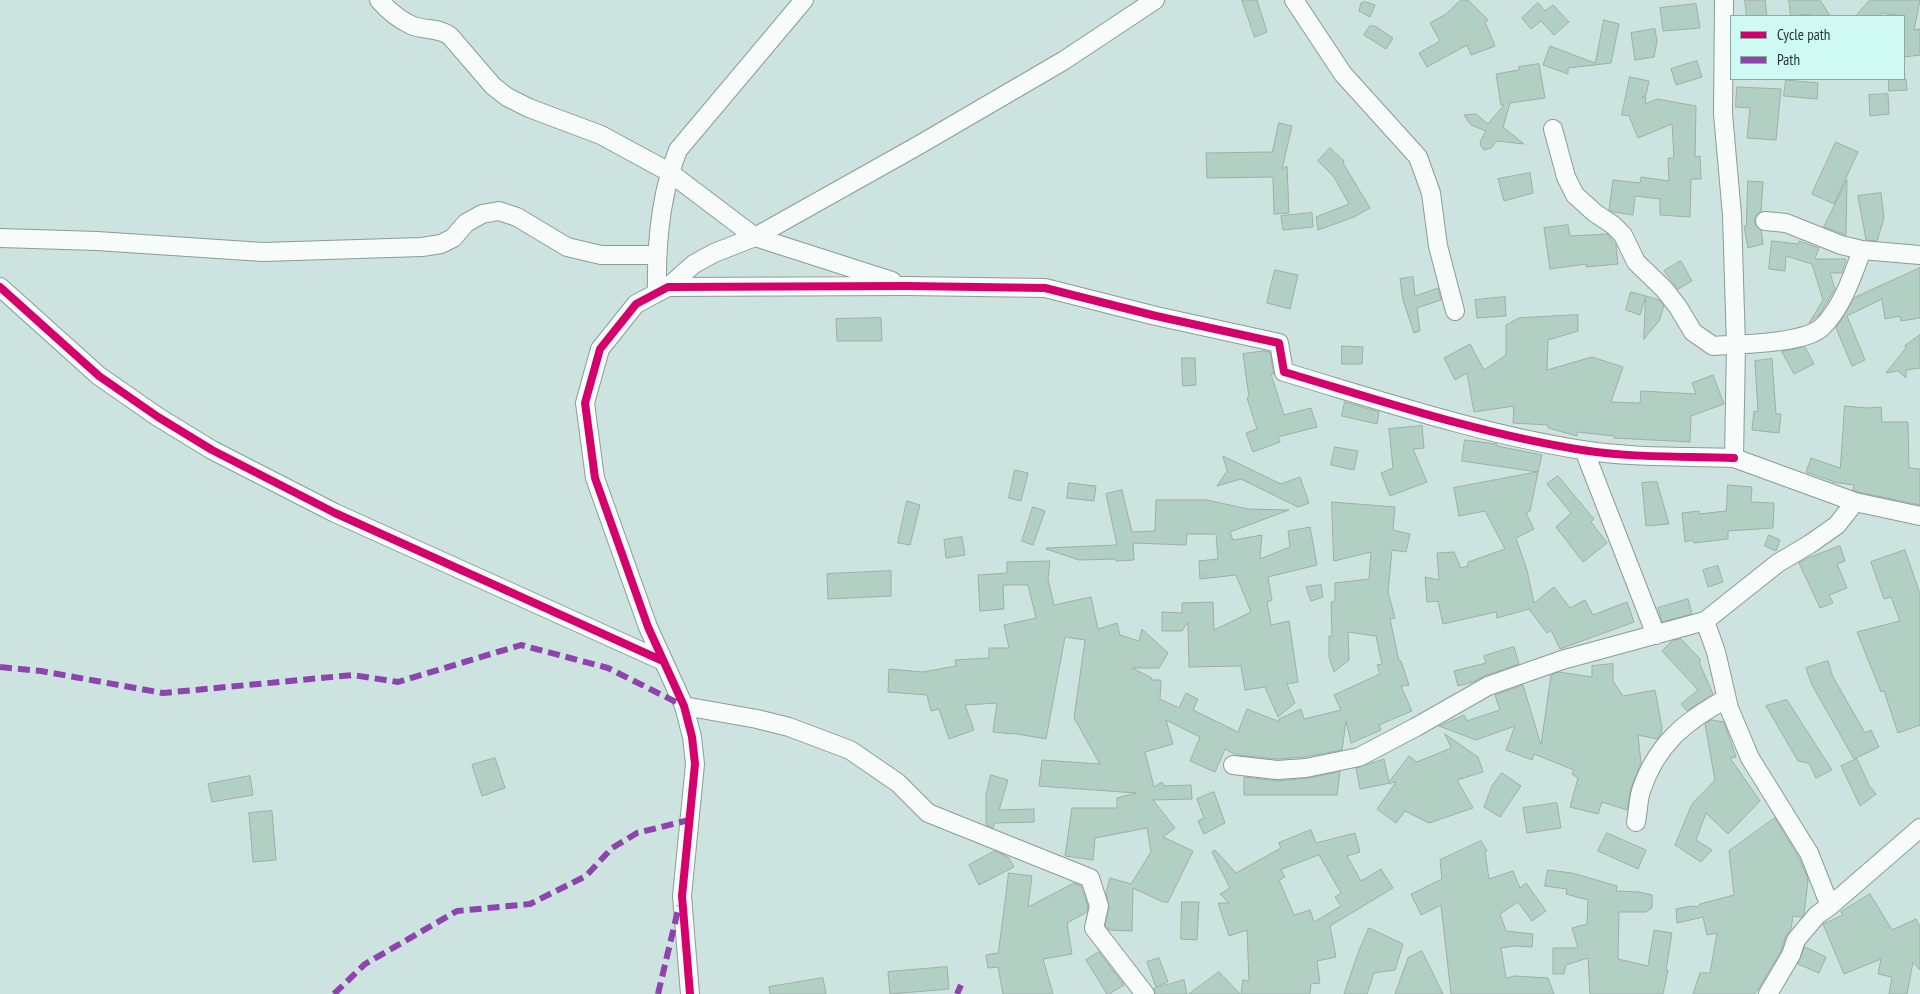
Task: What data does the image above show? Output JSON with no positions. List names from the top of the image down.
{
  "legend": ["Cycle path", "Path"]
}
